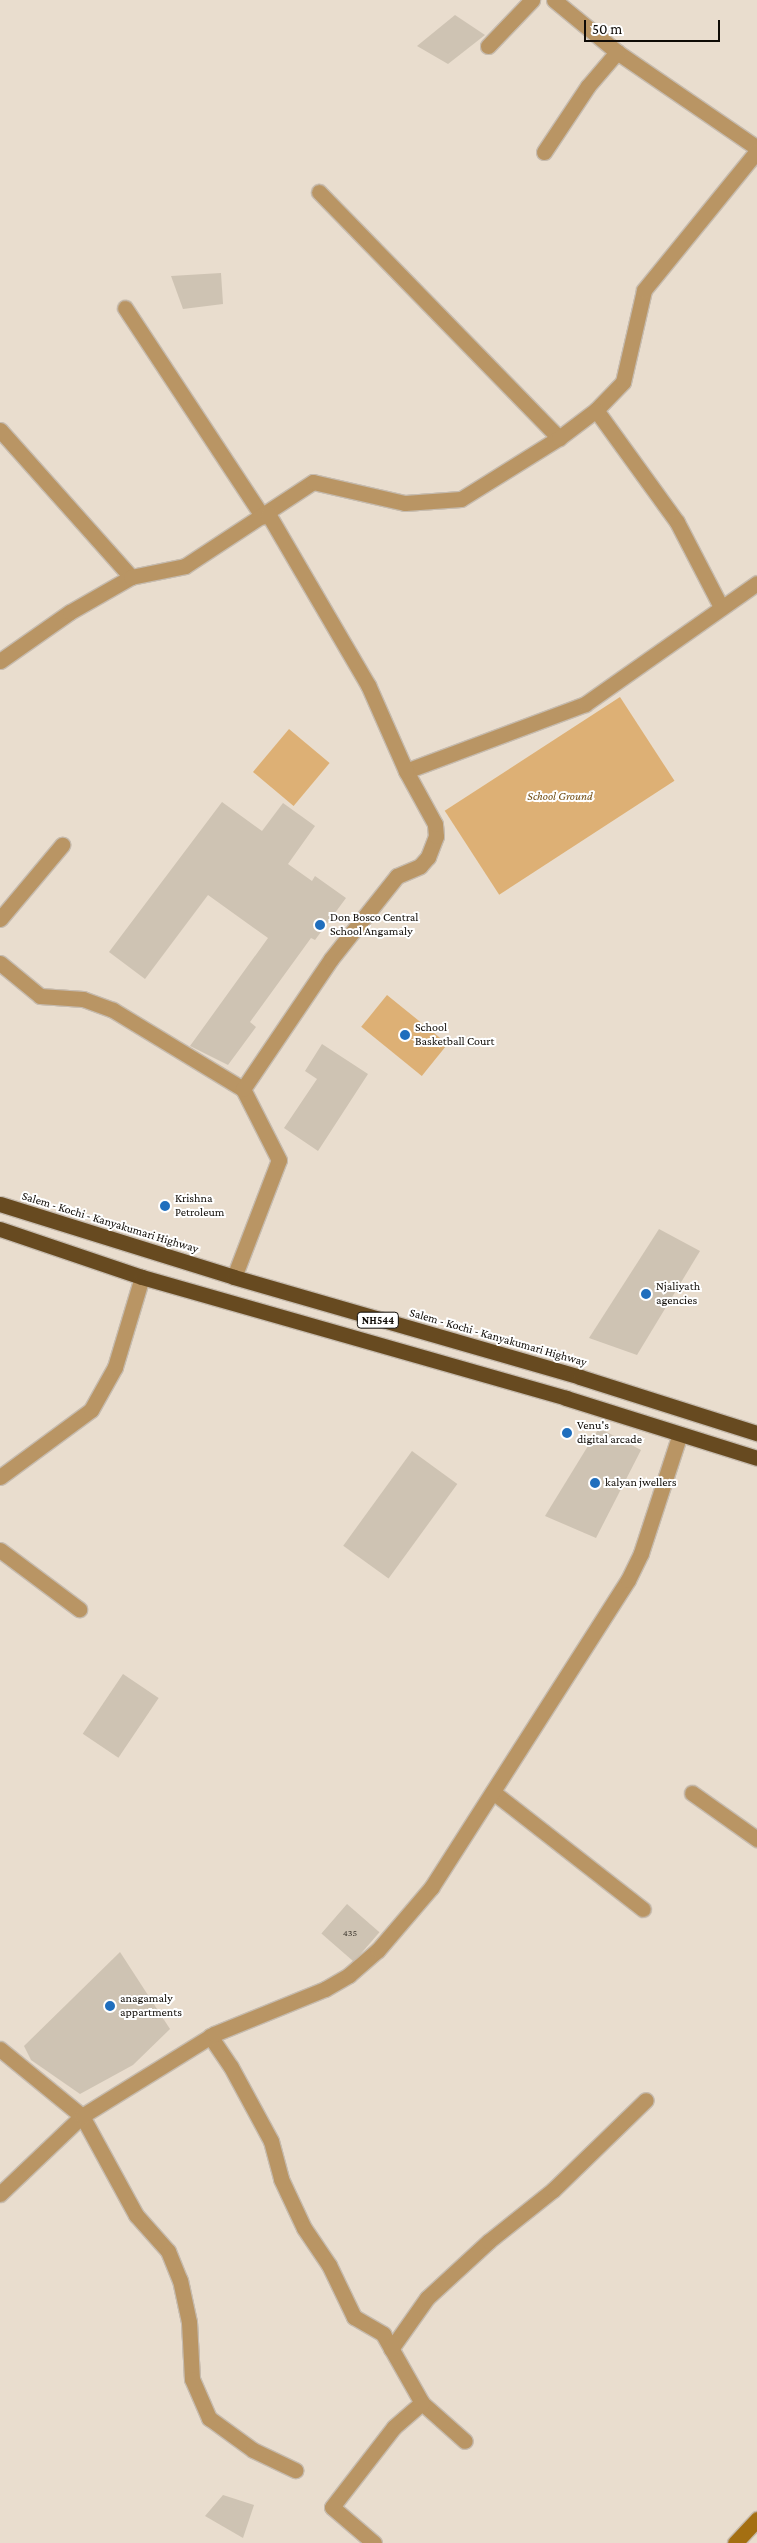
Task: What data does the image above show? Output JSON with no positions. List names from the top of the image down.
{
  "streets": {
    "highway": ["Salem - Kochi - Kanyakumari Highway", "NH544"]
  },
  "parks": ["School Ground"],
  "places": [
    "Don Bosco Central School Angamaly",
    "School Basketball Court",
    "Krishna Petroleum",
    "Njaliyath agencies",
    "Venu's digital arcade",
    "kalyan jwellers",
    "anagamaly appartments"
  ],
  "house_numbers": ["435"],
  "scale_bar": "50 m"
}
